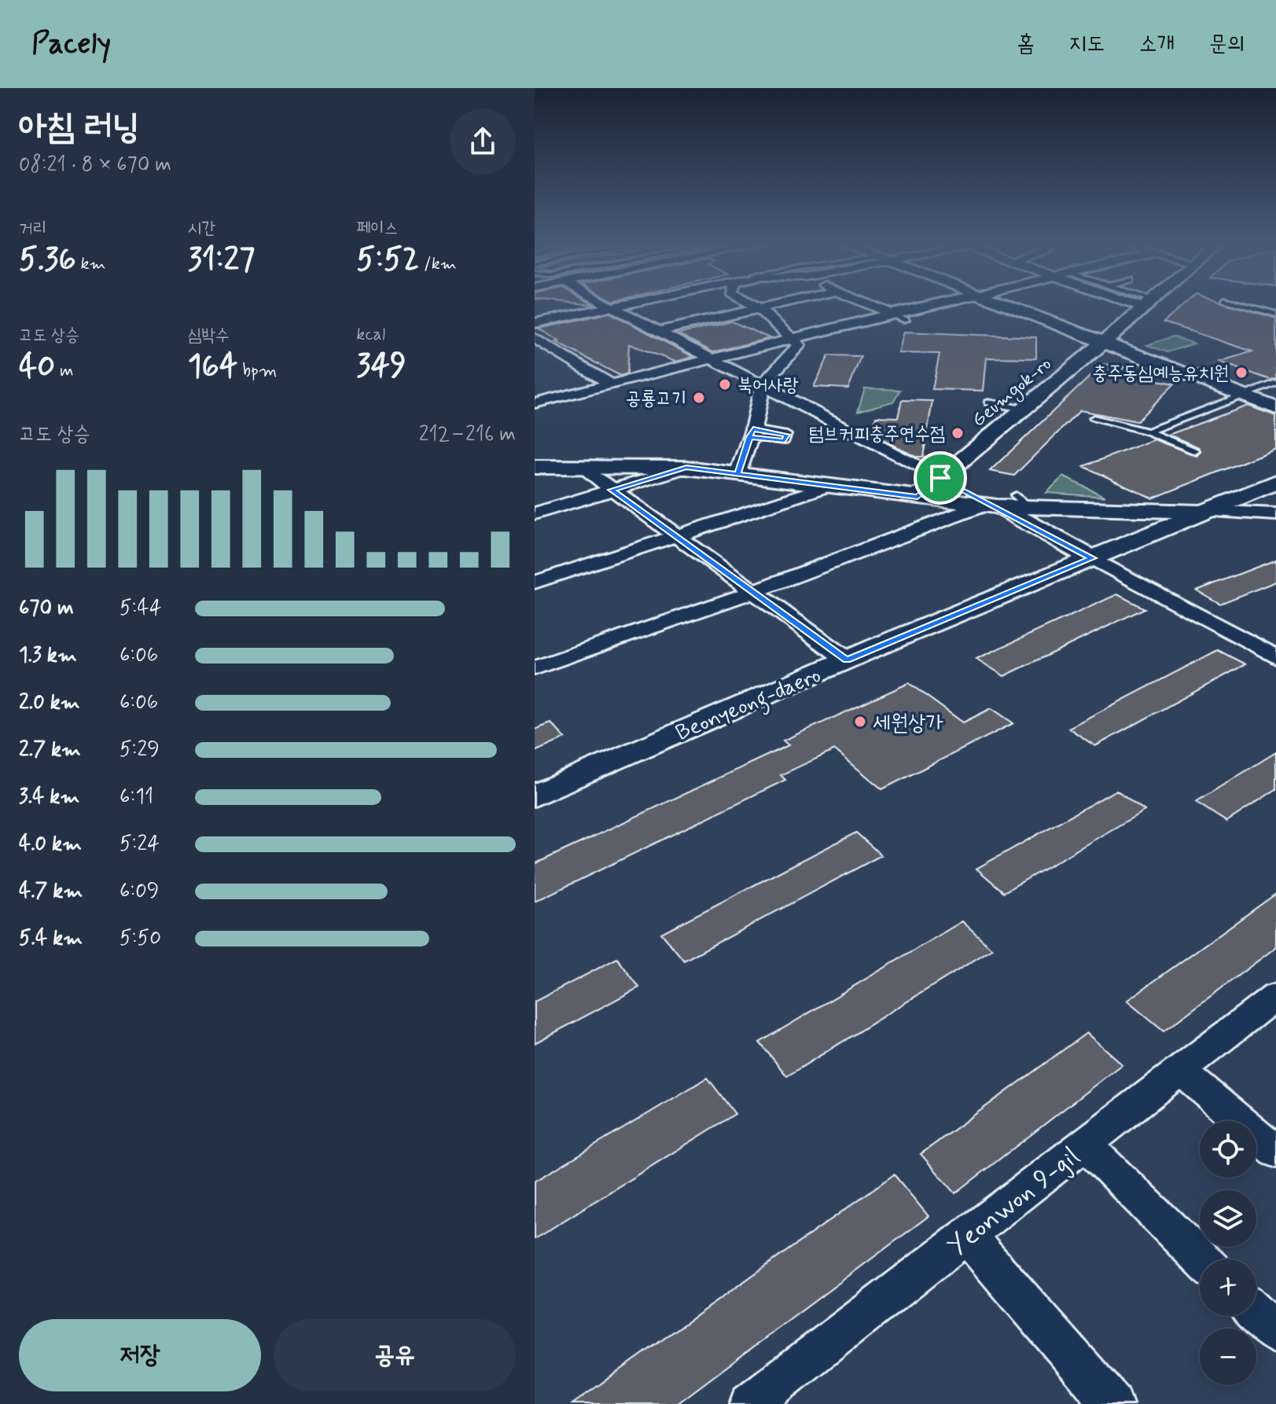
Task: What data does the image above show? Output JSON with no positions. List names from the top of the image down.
{
  "streets": {
    "street": ["Geumgok-ro", "Beonyeong-daero", "Yeonwon 9-gil"]
  },
  "places": [
    "충주동심예능유치원",
    "북어사랑",
    "공룡고기",
    "텀브커피충주연수점",
    "세원상가"
  ],
  "page": {
    "header": "Pacely",
    "nav": [
      "홈",
      "지도",
      "소개",
      "문의"
    ],
    "heading": ["아침 러닝", "08:21 · 8 × 670 m"],
    "stats": [
      ["거리", "5.36 km"],
      ["시간", "31:27"],
      ["페이스", "5:52 /km"],
      ["고도 상승", "40 m"],
      ["심박수", "164 bpm"],
      ["kcal", "349"]
    ],
    "chart": ["고도 상승", "212–216 m"],
    "list": [
      {
        "name": "670 m",
        "note": "5:44"
      },
      {
        "name": "1.3 km",
        "note": "6:06"
      },
      {
        "name": "2.0 km",
        "note": "6:06"
      },
      {
        "name": "2.7 km",
        "note": "5:29"
      },
      {
        "name": "3.4 km",
        "note": "6:11"
      },
      {
        "name": "4.0 km",
        "note": "5:24"
      },
      {
        "name": "4.7 km",
        "note": "6:09"
      },
      {
        "name": "5.4 km",
        "note": "5:50"
      }
    ],
    "map_buttons": ["+", "−"],
    "buttons": ["저장", "공유"]
  }
}
